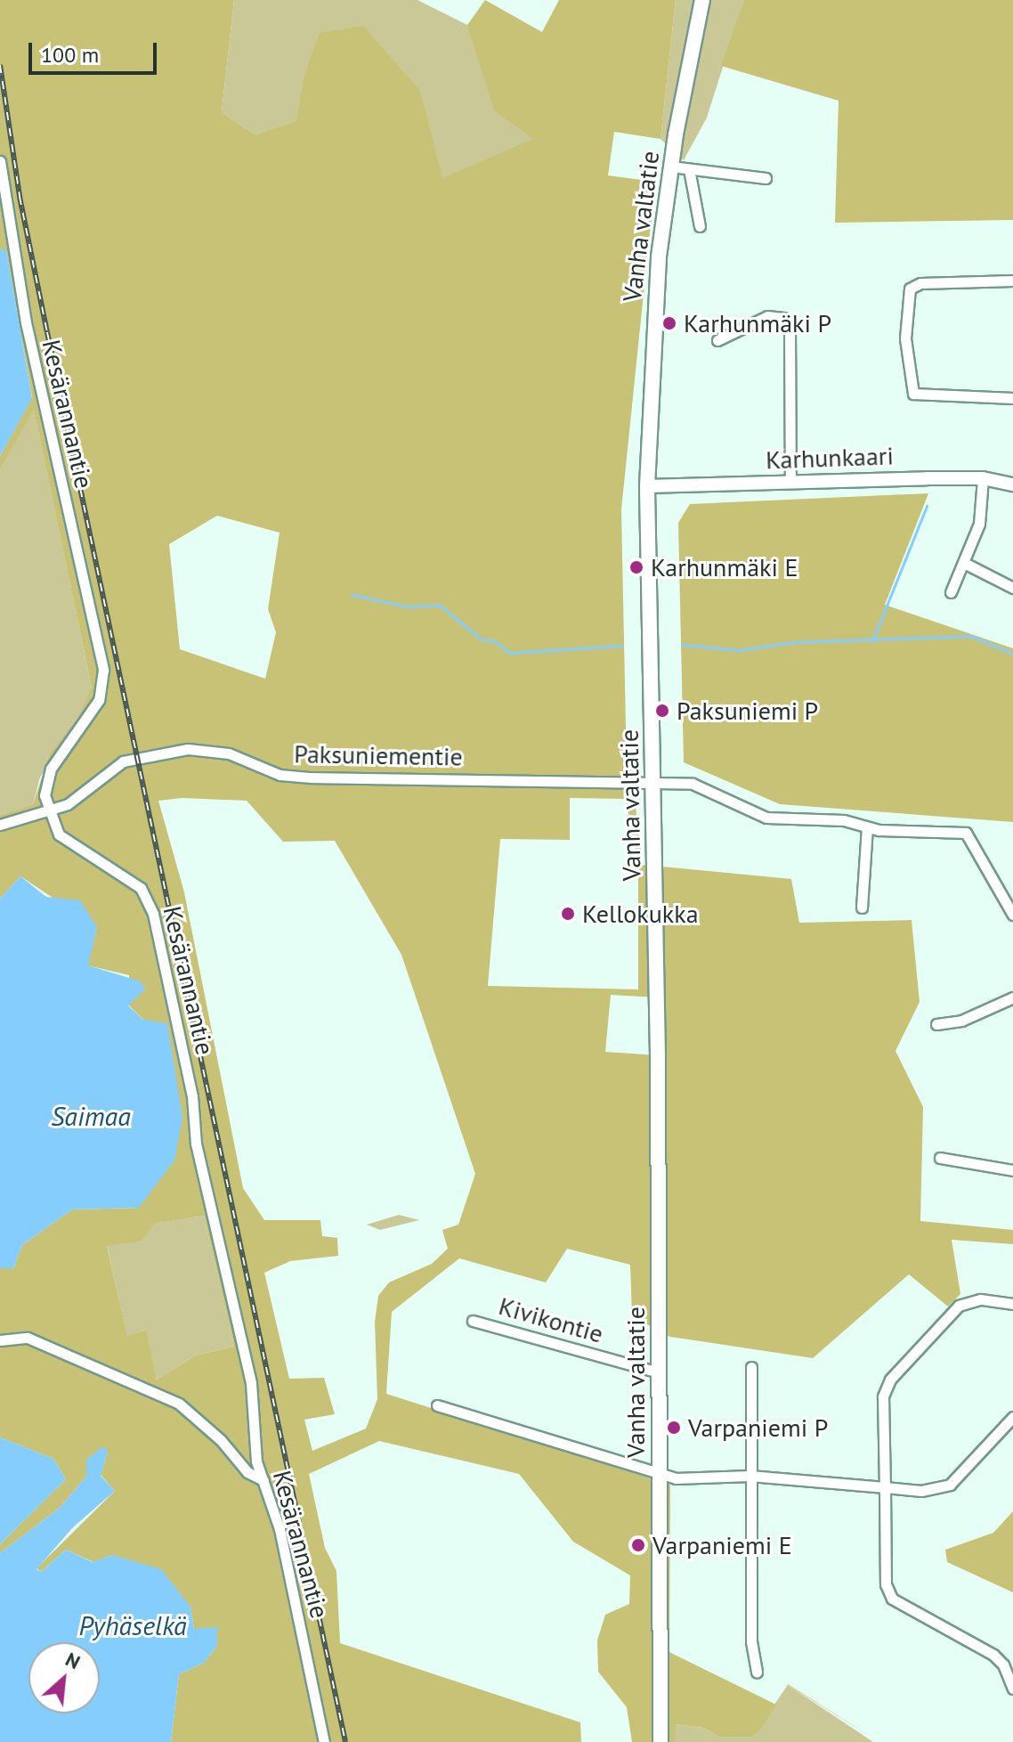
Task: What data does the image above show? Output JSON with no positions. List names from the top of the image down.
{
  "streets": {
    "main road": ["Vanha valtatie"],
    "street": [
      "Kesärannantie",
      "Karhunkaari",
      "Paksuniementie",
      "Kivikontie"
    ]
  },
  "crossings": [
    ["Vanha valtatie", "Karhunkaari"],
    ["Vanha valtatie", "Paksuniementie"],
    ["Vanha valtatie", "Kivikontie"],
    ["Kesärannantie", "Paksuniementie"]
  ],
  "water": ["Saimaa", "Pyhäselkä"],
  "places": [
    "Karhunmäki P",
    "Karhunmäki E",
    "Paksuniemi P",
    "Kellokukka",
    "Varpaniemi P",
    "Varpaniemi E"
  ],
  "scale_bar": "100 m",
  "north": "top right"
}
